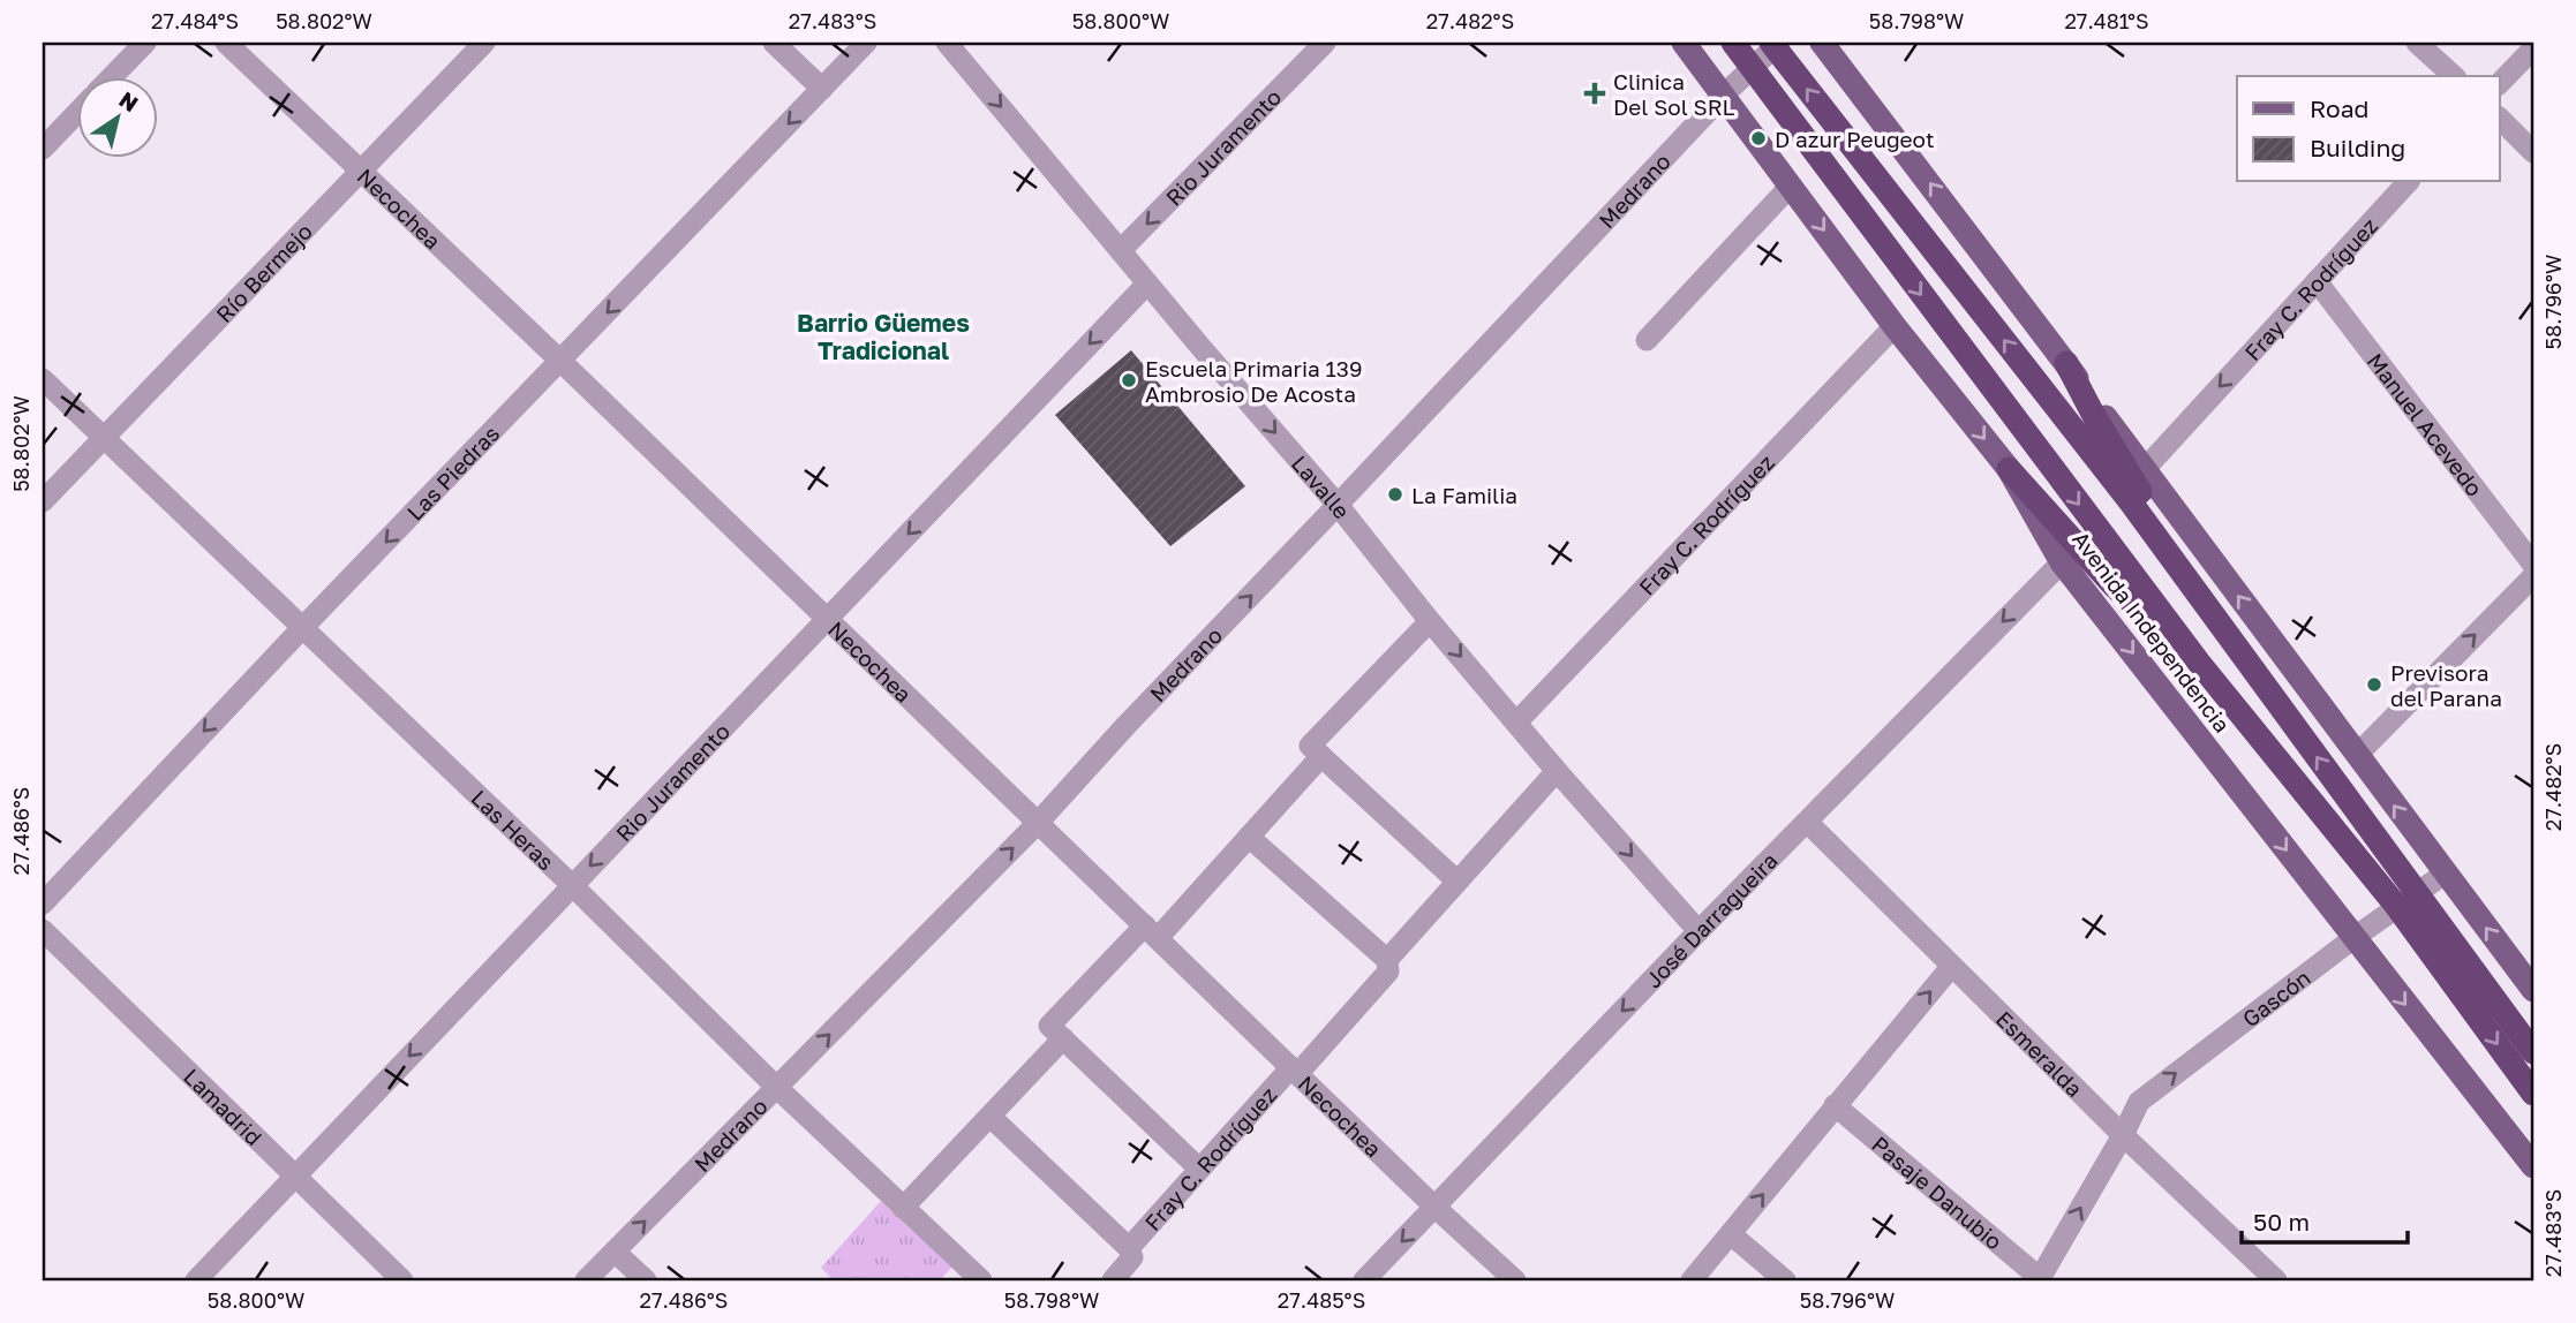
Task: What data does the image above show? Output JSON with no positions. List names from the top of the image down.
{
  "streets": {
    "highway": ["Avenida Independencia"],
    "street": [
      "Rio Juramento",
      "Medrano",
      "Necochea",
      "Río Bermejo",
      "Fray C. Rodríguez",
      "Manuel Acevedo",
      "Las Piedras",
      "Lavalle",
      "Las Heras",
      "José Darragueira",
      "Gascón",
      "Esmeralda",
      "Lamadrid",
      "Pasaje Danubio"
    ]
  },
  "crossings": [
    ["Rio Juramento", "Necochea"],
    ["Rio Juramento", "Lavalle"],
    ["Rio Juramento", "Las Heras"],
    ["Rio Juramento", "Lamadrid"],
    ["Medrano", "Necochea"],
    ["Medrano", "Lavalle"],
    ["Medrano", "Avenida Independencia"],
    ["Medrano", "Las Heras"],
    ["Necochea", "Río Bermejo"],
    ["Necochea", "Fray C. Rodríguez"],
    ["Necochea", "Las Piedras"],
    ["Necochea", "José Darragueira"],
    ["Río Bermejo", "Las Heras"],
    ["Fray C. Rodríguez", "Manuel Acevedo"],
    ["Fray C. Rodríguez", "Lavalle"],
    ["Fray C. Rodríguez", "Avenida Independencia"],
    ["Las Piedras", "Las Heras"],
    ["Lavalle", "José Darragueira"],
    ["Avenida Independencia", "José Darragueira"],
    ["Avenida Independencia", "Gascón"],
    ["José Darragueira", "Esmeralda"],
    ["Gascón", "Esmeralda"],
    ["Gascón", "Pasaje Danubio"]
  ],
  "one_way": [
    "Rio Juramento",
    "Las Piedras",
    "Lavalle",
    "José Darragueira",
    "Gascón"
  ],
  "districts": ["Barrio Güemes Tradicional"],
  "places": {
    "health": ["Clinica Del Sol SRL"],
    "other": [
      "D azur Peugeot",
      "Escuela Primaria 139 Ambrosio De Acosta",
      "La Familia",
      "Previsora del Parana"
    ]
  },
  "legend": ["Road", "Building"],
  "scale_bar": "50 m",
  "north": "top right",
  "coordinates": [
    "27.484°S",
    "58.802°W",
    "27.483°S",
    "58.800°W",
    "27.482°S",
    "58.798°W",
    "27.481°S",
    "58.796°W",
    "27.486°S",
    "27.485°S"
  ]
}
